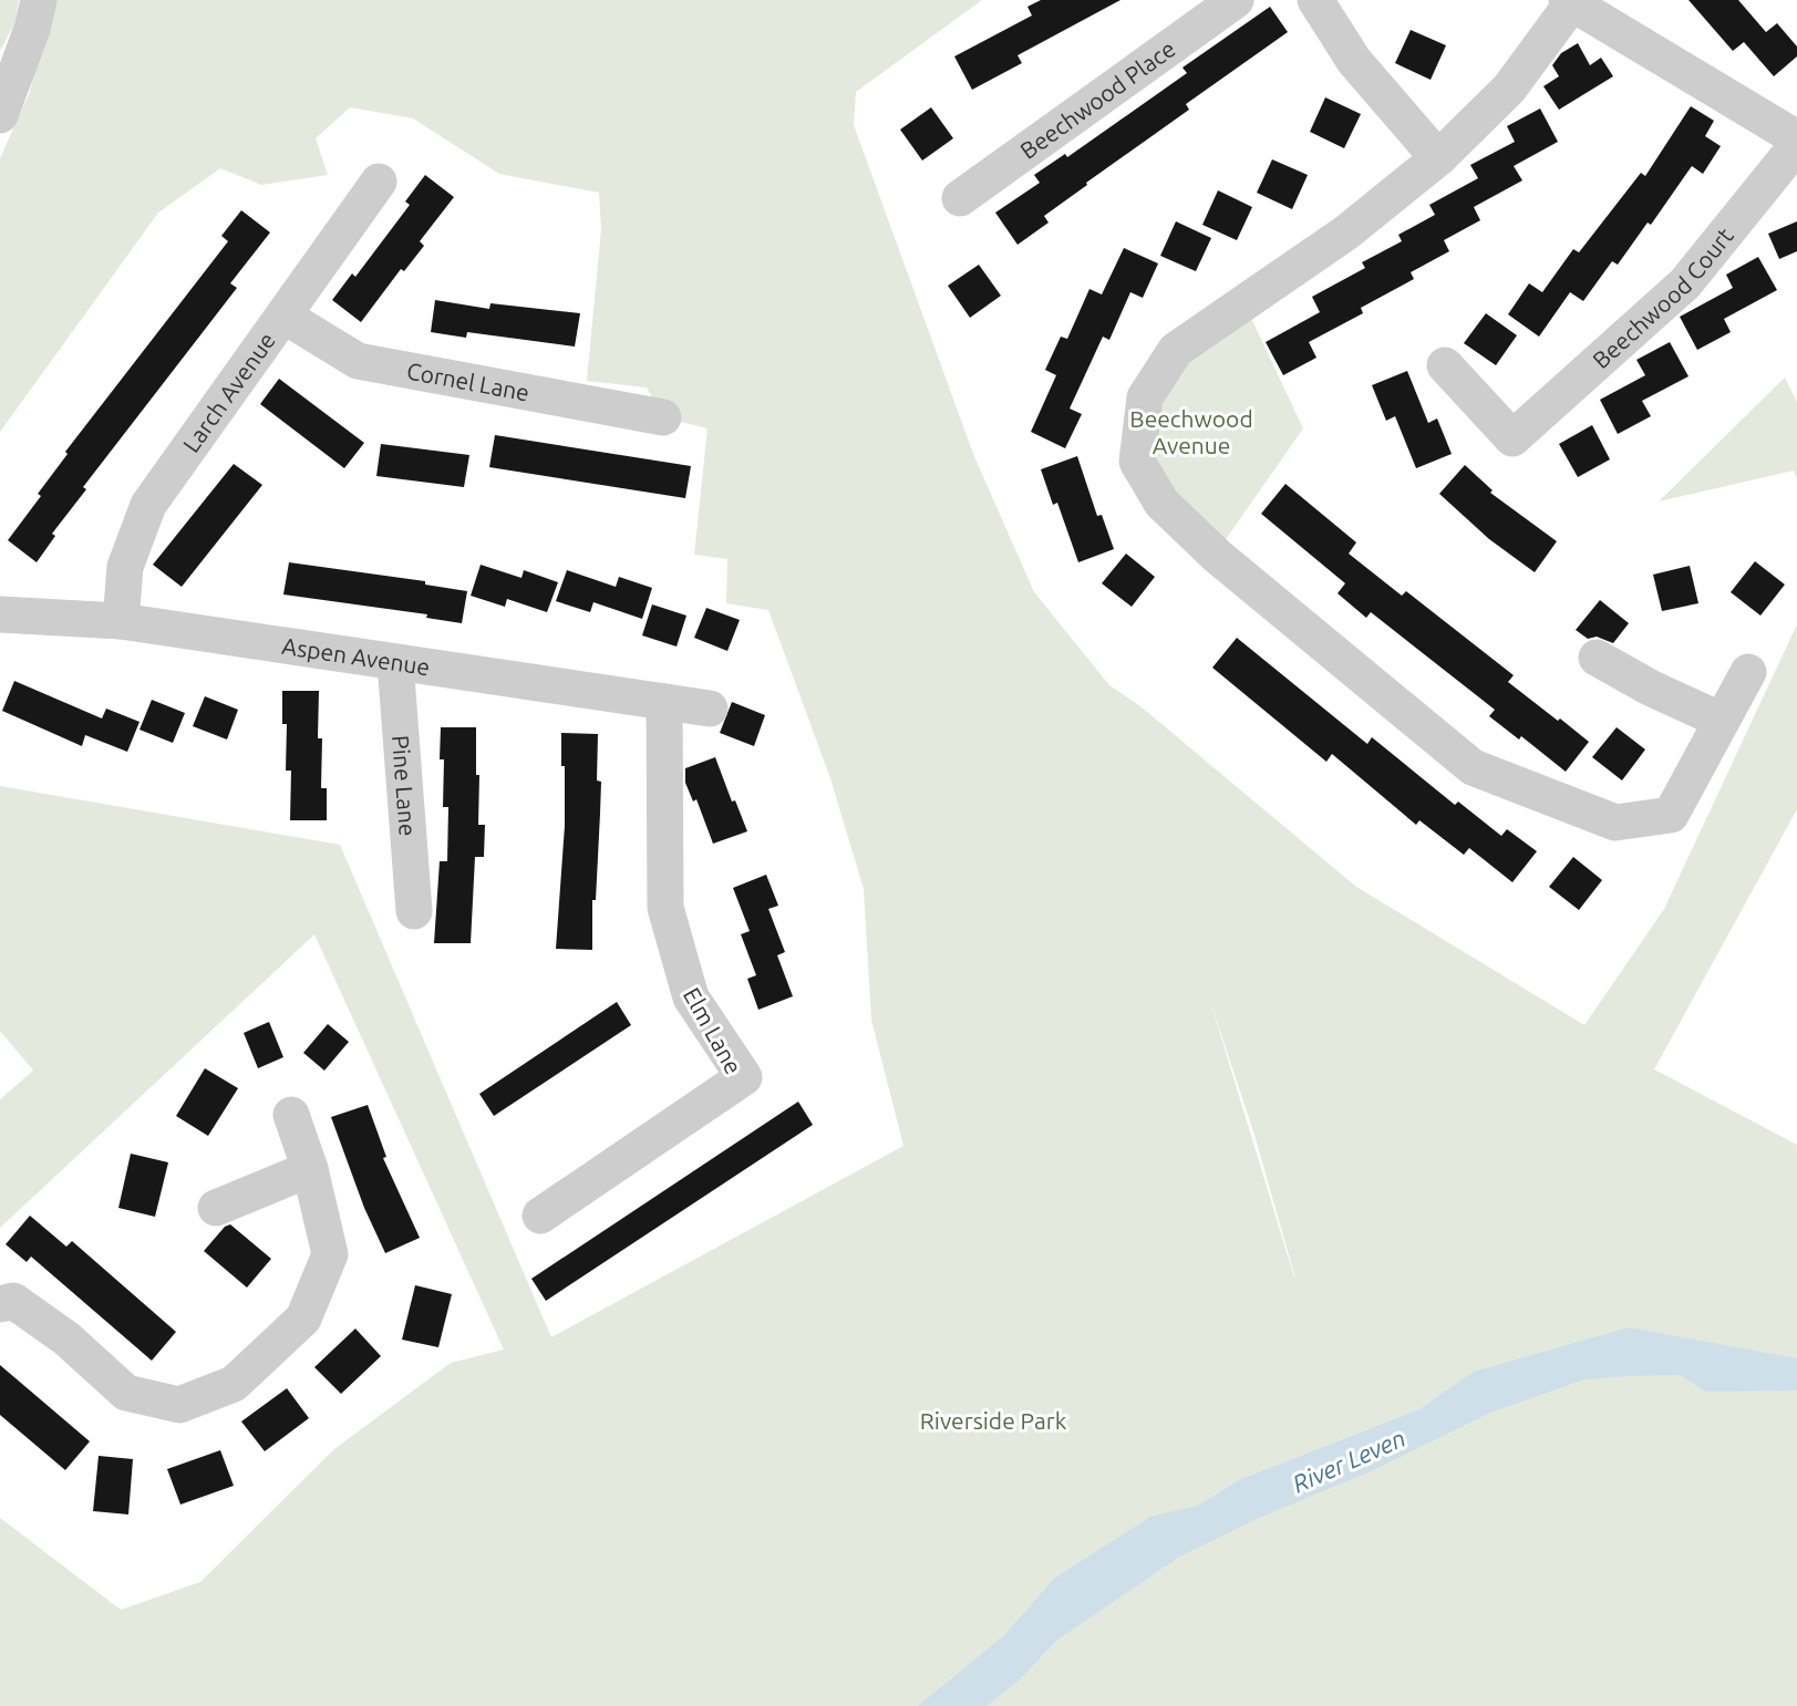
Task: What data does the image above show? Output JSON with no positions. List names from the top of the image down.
{
  "streets": {
    "street": [
      "Beechwood Place",
      "Beechwood Court",
      "Cornel Lane",
      "Larch Avenue",
      "Aspen Avenue",
      "Pine Lane",
      "Elm Lane"
    ]
  },
  "crossings": [
    ["Cornel Lane", "Larch Avenue"],
    ["Larch Avenue", "Aspen Avenue"],
    ["Aspen Avenue", "Pine Lane"],
    ["Aspen Avenue", "Elm Lane"]
  ],
  "water": ["River Leven"],
  "parks": ["Beechwood Avenue", "Riverside Park"]
}
